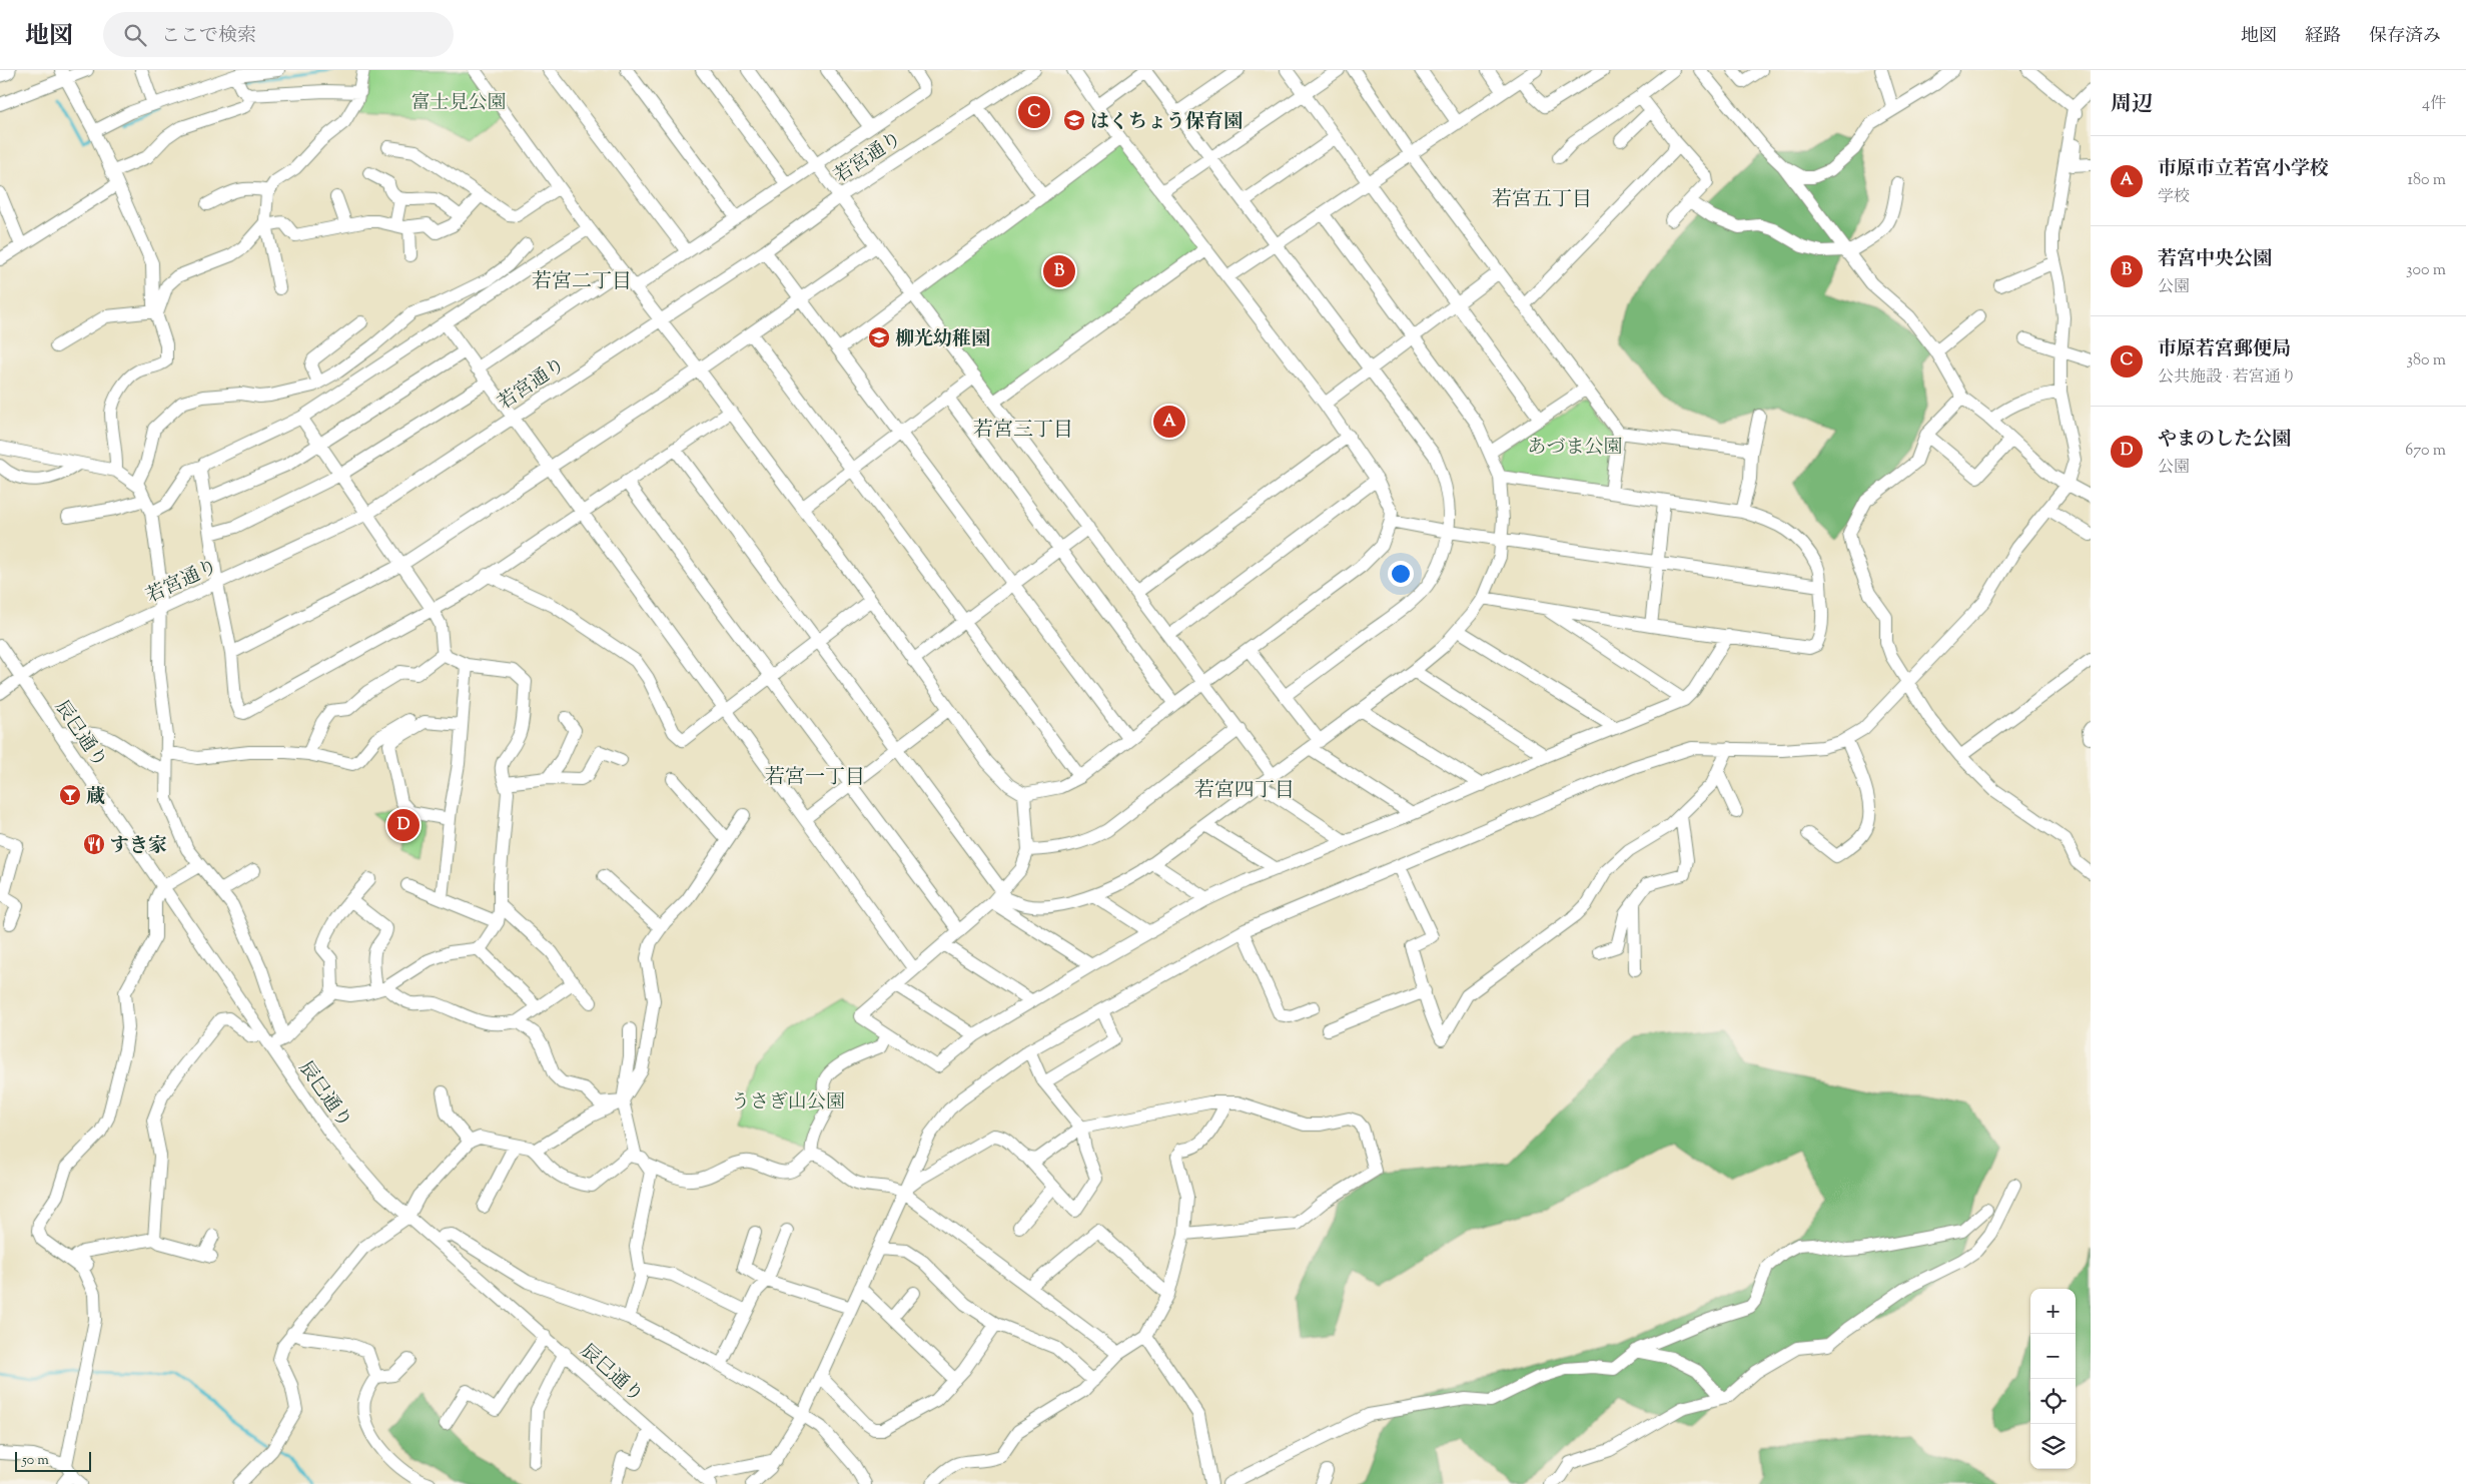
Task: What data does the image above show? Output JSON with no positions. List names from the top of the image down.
{
  "streets": {
    "street": ["若宮通り", "辰巳通り"]
  },
  "crossings": [
    ["若宮通り", "辰巳通り"]
  ],
  "districts": [
    "若宮五丁目",
    "若宮二丁目",
    "若宮三丁目",
    "若宮一丁目",
    "若宮四丁目"
  ],
  "parks": ["富士見公園", "あづま公園", "うさぎ山公園"],
  "places": {
    "school or university": ["はくちょう保育園", "柳光幼稚園"],
    "bar": ["蔵"],
    "restaurant": ["すき家"]
  },
  "scale_bar": "50 m",
  "page": {
    "header": "地図",
    "search": "ここで検索",
    "nav": ["地図", "経路", "保存済み"],
    "heading": ["周辺", "4件"],
    "pins": [
      "C",
      "B",
      "A",
      "D"
    ],
    "list": [
      {
        "mark": "A",
        "name": "市原市立若宮小学校",
        "note": "学校",
        "value": "180 m"
      },
      {
        "mark": "B",
        "name": "若宮中央公園",
        "note": "公園",
        "value": "300 m"
      },
      {
        "mark": "C",
        "name": "市原若宮郵便局",
        "note": "公共施設 · 若宮通り",
        "value": "380 m"
      },
      {
        "mark": "D",
        "name": "やまのした公園",
        "note": "公園",
        "value": "670 m"
      }
    ],
    "map_buttons": ["+", "−"],
    "scale": "50 m"
  }
}
